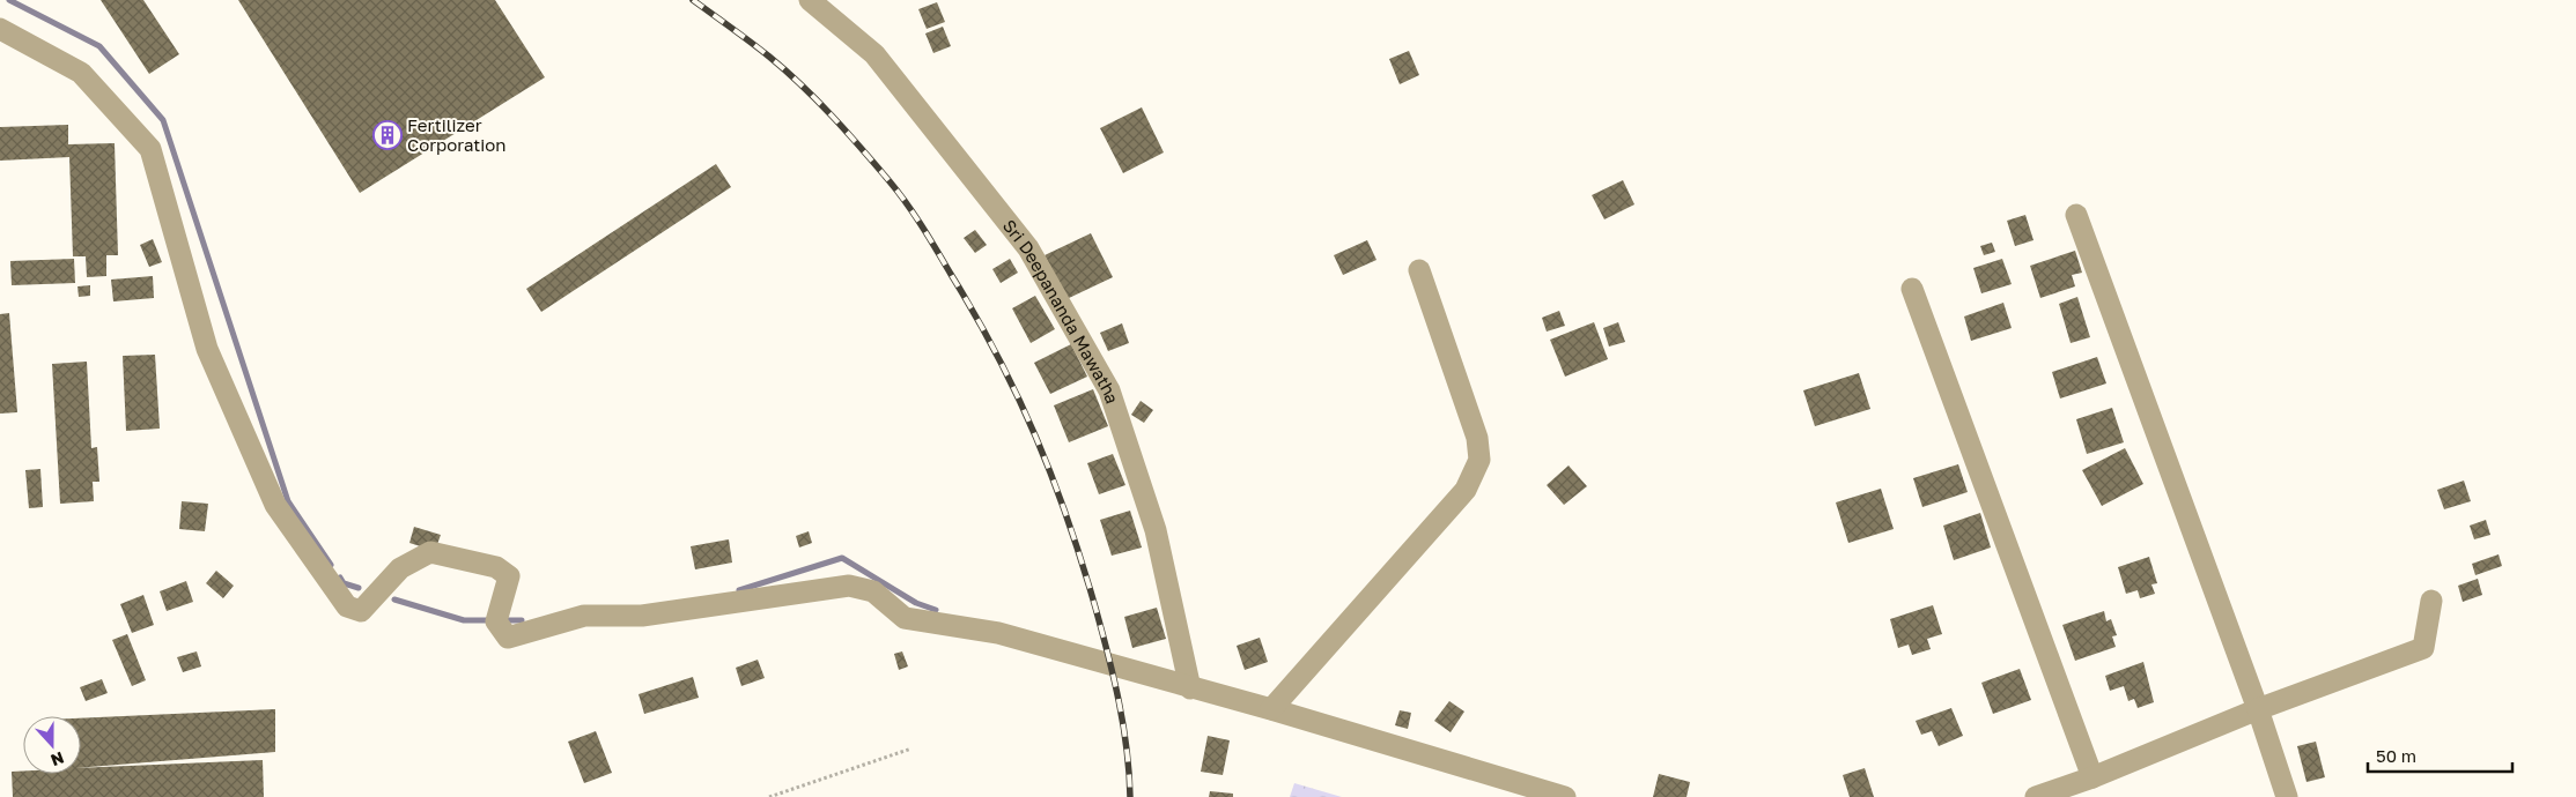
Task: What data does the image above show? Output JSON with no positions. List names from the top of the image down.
{
  "streets": {
    "street": ["Sri Deepananda Mawatha"]
  },
  "places": {
    "building": ["Fertilizer Corporation"]
  },
  "scale_bar": "50 m",
  "north": "bottom"
}
